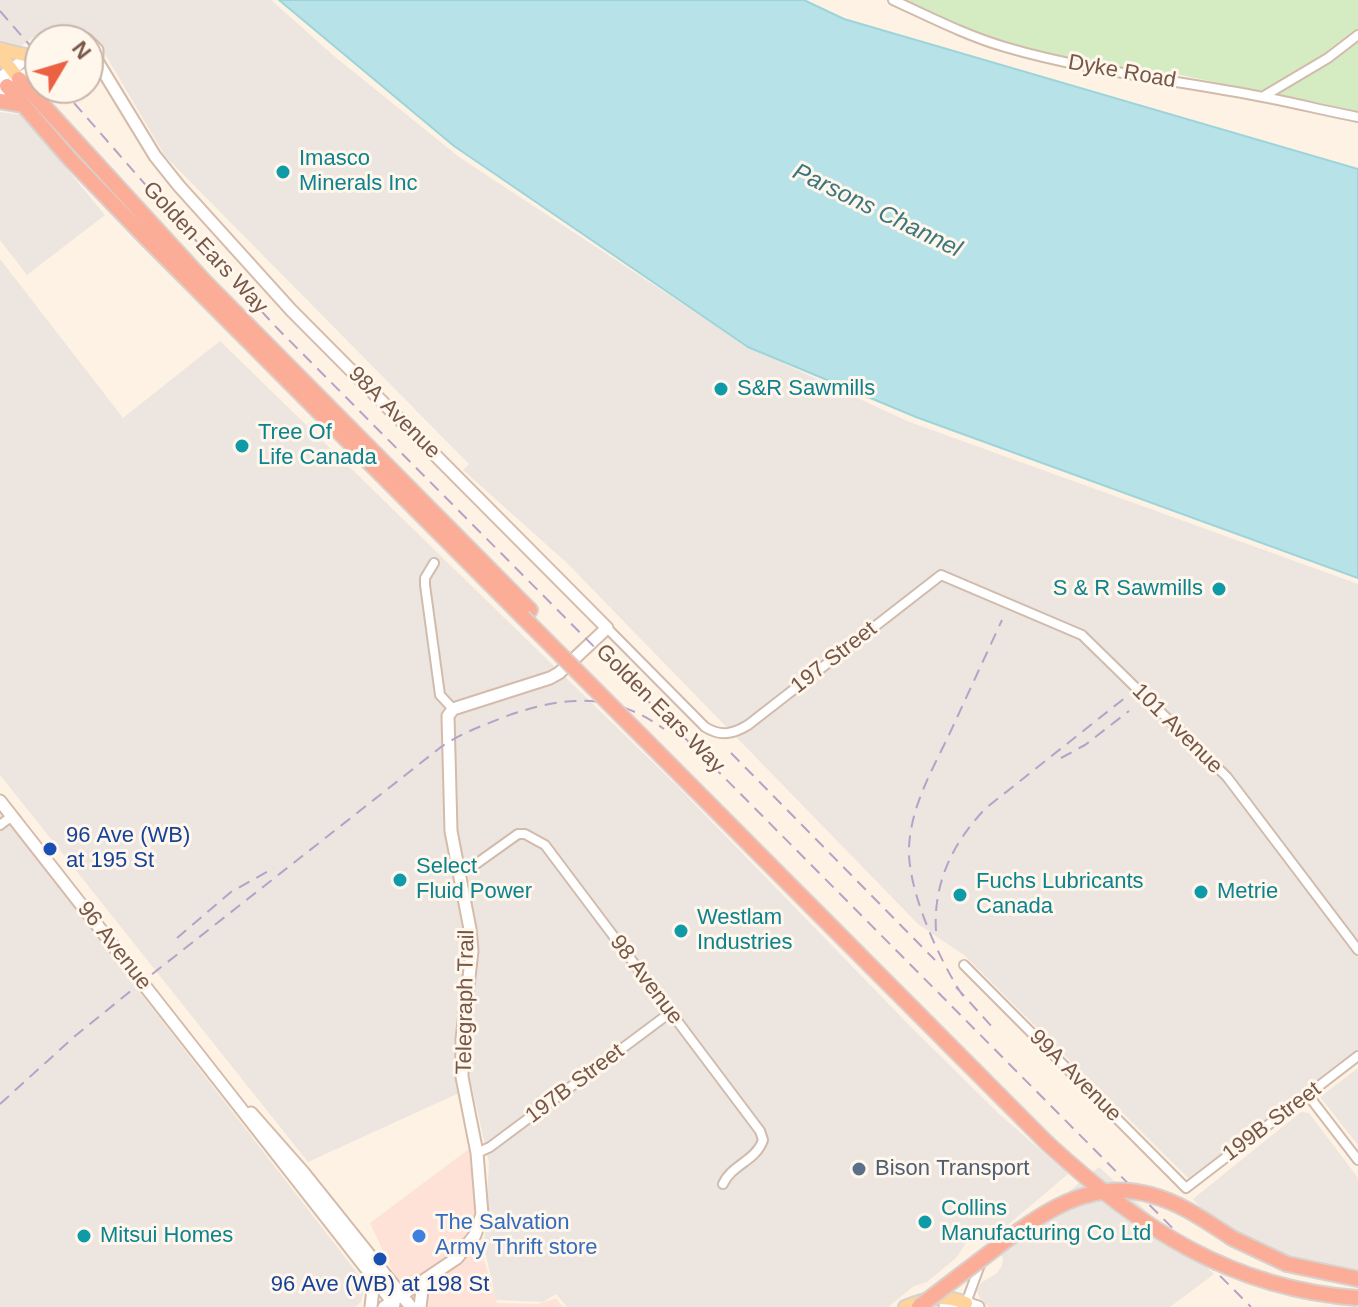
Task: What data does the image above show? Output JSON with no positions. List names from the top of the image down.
{
  "streets": {
    "highway": ["Golden Ears Way"],
    "street": [
      "Dyke Road",
      "98A Avenue",
      "197 Street",
      "101 Avenue",
      "96 Avenue",
      "98 Avenue",
      "Telegraph Trail",
      "99A Avenue",
      "197B Street",
      "199B Street"
    ]
  },
  "crossings": [
    ["98A Avenue", "197 Street"],
    ["197 Street", "101 Avenue"],
    ["96 Avenue", "Telegraph Trail"],
    ["98 Avenue", "Telegraph Trail"],
    ["98 Avenue", "197B Street"],
    ["Telegraph Trail", "197B Street"],
    ["99A Avenue", "199B Street"]
  ],
  "water": ["Parsons Channel"],
  "places": [
    "Imasco Minerals Inc",
    "S&R Sawmills",
    "Tree Of Life Canada",
    "S & R Sawmills",
    "96 Ave (WB) at 195 St",
    "Select Fluid Power",
    "Metrie",
    "Fuchs Lubricants Canada",
    "Westlam Industries",
    "Bison Transport",
    "Collins Manufacturing Co Ltd",
    "Mitsui Homes",
    "The Salvation Army Thrift store",
    "96 Ave (WB) at 198 St"
  ],
  "north": "top right"
}
